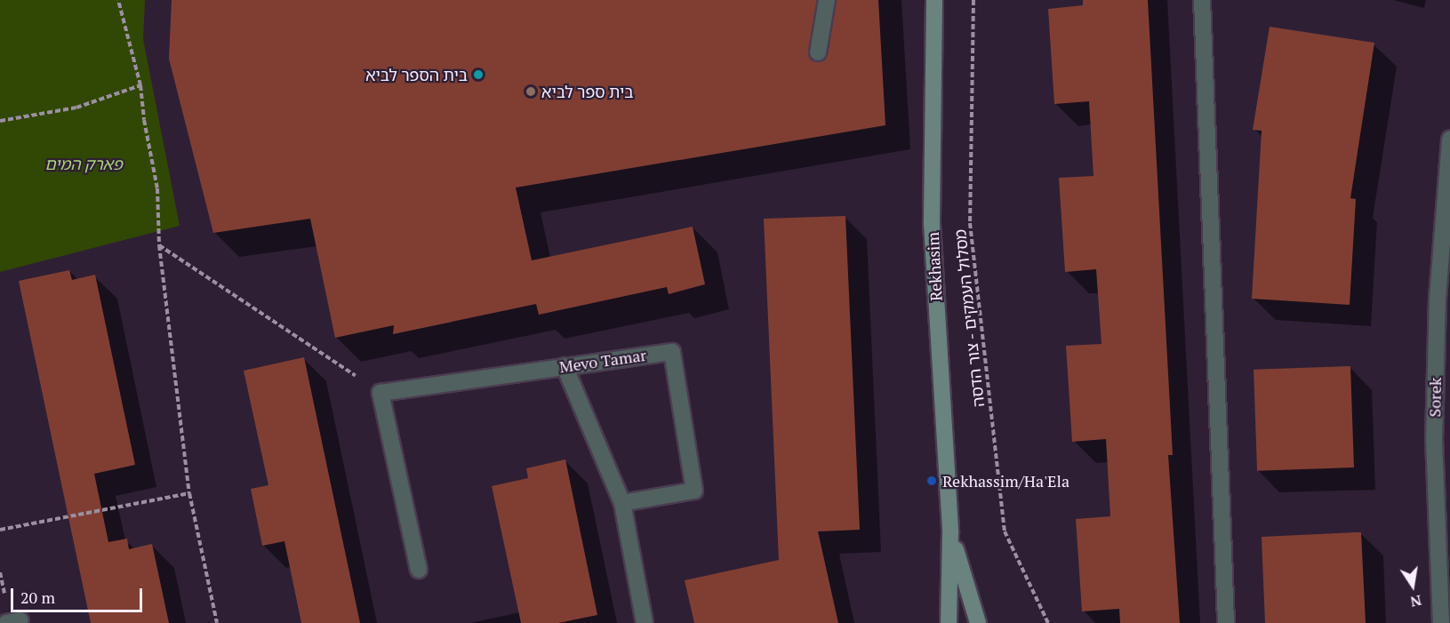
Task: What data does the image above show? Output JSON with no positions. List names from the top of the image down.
{
  "streets": {
    "street": ["Rekhasim", "Mevo Tamar", "Sorek"],
    "path": ["מסלול העמקים - צור הדסה"]
  },
  "parks": ["פארק המים"],
  "places": ["בית הספר לביא", "בית ספר לביא", "Rekhassim/Ha'Ela"],
  "scale_bar": "20 m",
  "north": "bottom"
}
